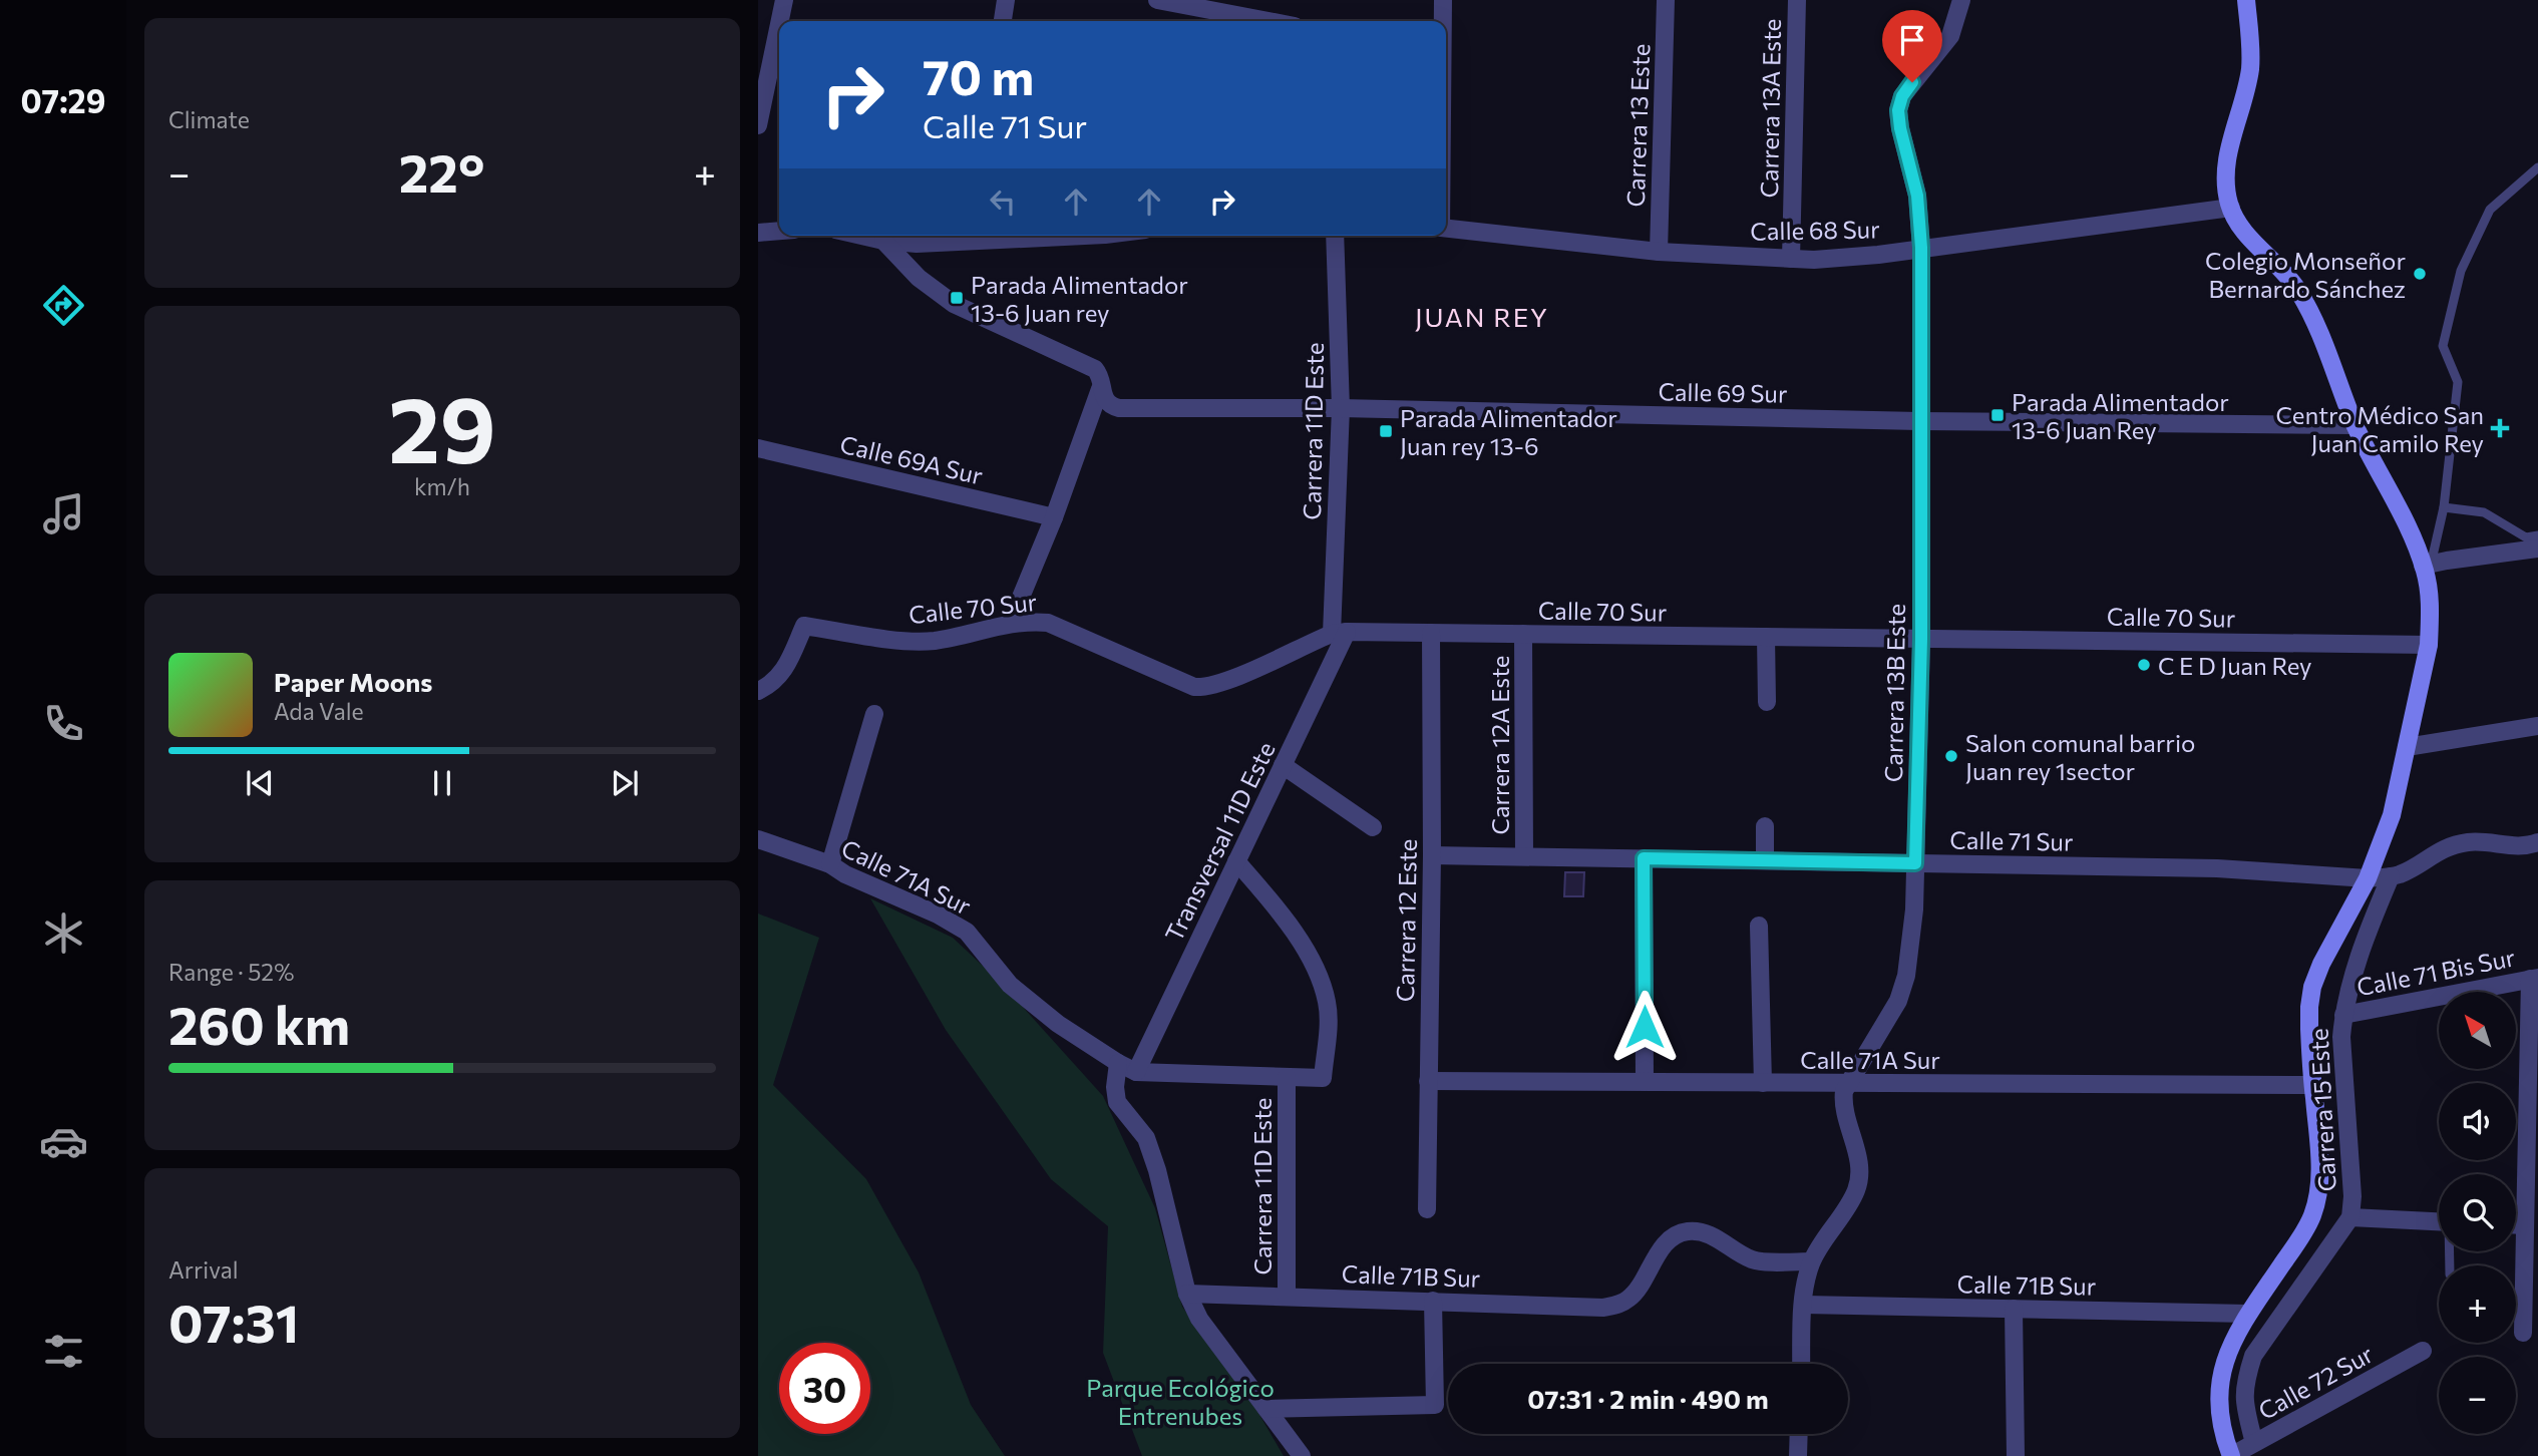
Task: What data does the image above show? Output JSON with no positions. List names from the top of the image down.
{
  "streets": {
    "street": [
      "Carrera 13A Este",
      "Carrera 13 Este",
      "Calle 68 Sur",
      "Calle 69 Sur",
      "Carrera 11D Este",
      "Calle 69A Sur",
      "Calle 70 Sur",
      "Carrera 13B Este",
      "Carrera 12A Este",
      "Calle 71 Sur",
      "Transversal 11D Este",
      "Calle 71A Sur",
      "Carrera 12 Este",
      "Calle 71 Bis Sur",
      "Carrera 15 Este",
      "Calle 71B Sur",
      "Calle 72 Sur"
    ]
  },
  "crossings": [
    ["Carrera 13A Este", "Calle 68 Sur"],
    ["Carrera 13 Este", "Calle 68 Sur"],
    ["Calle 68 Sur", "Carrera 13B Este"],
    ["Calle 69 Sur", "Carrera 11D Este"],
    ["Calle 69 Sur", "Carrera 13B Este"],
    ["Carrera 11D Este", "Calle 70 Sur"],
    ["Carrera 11D Este", "Transversal 11D Este"],
    ["Carrera 11D Este", "Calle 71A Sur"],
    ["Carrera 11D Este", "Calle 71B Sur"],
    ["Calle 70 Sur", "Carrera 13B Este"],
    ["Calle 70 Sur", "Carrera 12A Este"],
    ["Calle 70 Sur", "Transversal 11D Este"],
    ["Calle 70 Sur", "Carrera 12 Este"],
    ["Carrera 13B Este", "Calle 71 Sur"],
    ["Carrera 13B Este", "Calle 71A Sur"],
    ["Carrera 12A Este", "Calle 71 Sur"],
    ["Calle 71 Sur", "Carrera 12 Este"],
    ["Calle 71 Sur", "Carrera 15 Este"],
    ["Transversal 11D Este", "Calle 71A Sur"],
    ["Calle 71A Sur", "Carrera 12 Este"],
    ["Calle 71 Bis Sur", "Carrera 15 Este"],
    ["Carrera 15 Este", "Calle 72 Sur"]
  ],
  "districts": ["JUAN REY"],
  "parks": ["Parque Ecológico Entrenubes"],
  "places": {
    "other": ["Colegio Monseñor Bernardo Sánchez", "C E D Juan Rey", "Salon comunal barrio Juan rey 1sector"],
    "transit": ["Parada Alimentador 13-6 Juan rey", "Parada Alimentador 13-6 Juan Rey", "Parada Alimentador Juan rey 13-6"],
    "health": ["Centro Médico San Juan Camilo Rey"]
  },
  "north": "top left",
  "page": {
    "tabs": "07:29",
    "tile": [
      "Climate",
      ["29", "km/h"],
      ["Range · 52%", "260 km"],
      ["Arrival", "07:31"]
    ],
    "turn": ["70 m", "Calle 71 Sur"],
    "heat": ["−", "22°", "+"],
    "song": ["Paper Moons", "Ada Vale"],
    "map_buttons": ["+", "−"],
    "limit": "30",
    "trip": "07:31 · 2 min · 490 m"
  }
}
